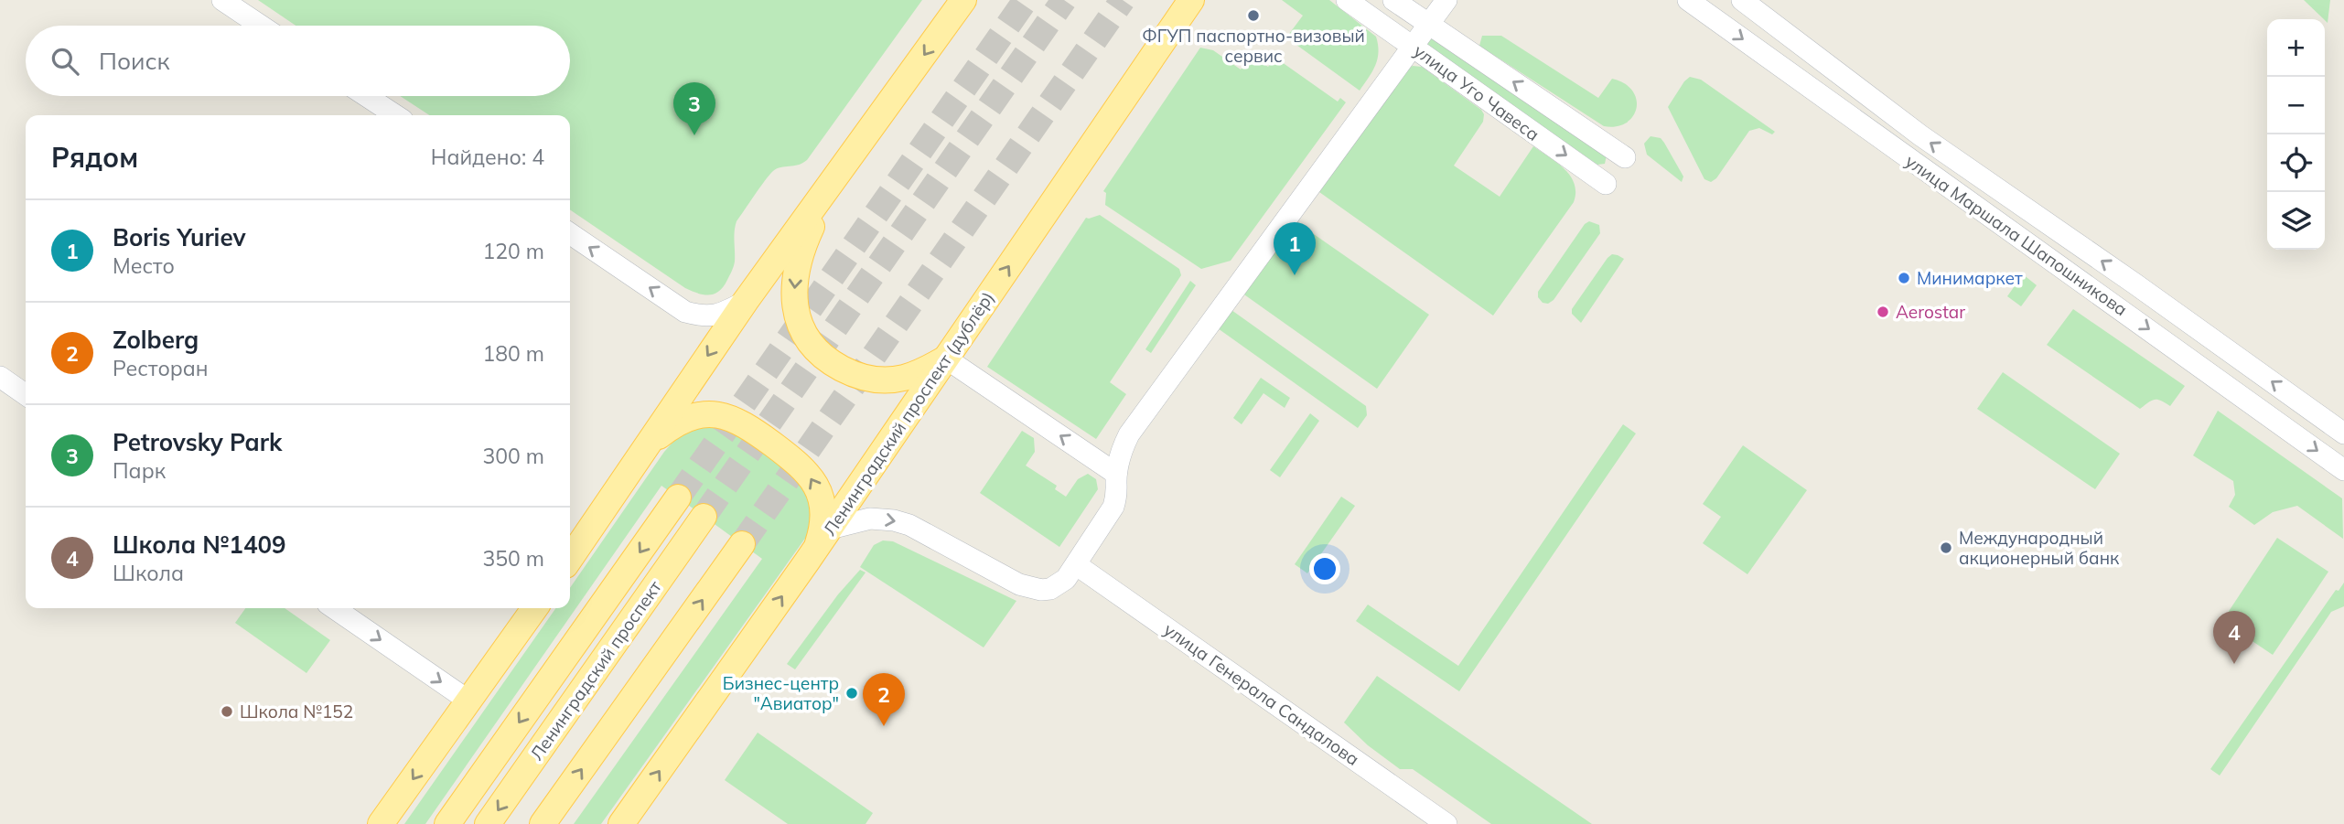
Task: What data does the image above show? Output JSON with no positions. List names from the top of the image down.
{
  "streets": {
    "main road": ["Ленинградский проспект (дублёр)", "Ленинградский проспект"],
    "street": ["улица Уго Чавеса", "улица Маршала Шапошникова", "улица Генерала Сандалова"]
  },
  "places": [
    "ФГУП паспортно-визовый сервис",
    "Минимаркет",
    "Aerostar",
    "Международный акционерный банк",
    "Бизнес-центр \"Авиатор\"",
    "Школа №152"
  ],
  "page": {
    "map_buttons": ["+", "−"],
    "search": "Поиск",
    "pins": [
      "3",
      "1",
      "4",
      "2"
    ],
    "heading": ["Рядом", "Найдено: 4"],
    "list": [
      {
        "mark": "1",
        "name": "Boris Yuriev",
        "note": "Место",
        "value": "120 m"
      },
      {
        "mark": "2",
        "name": "Zolberg",
        "note": "Ресторан",
        "value": "180 m"
      },
      {
        "mark": "3",
        "name": "Petrovsky Park",
        "note": "Парк",
        "value": "300 m"
      },
      {
        "mark": "4",
        "name": "Школа №1409",
        "note": "Школа",
        "value": "350 m"
      }
    ]
  }
}
